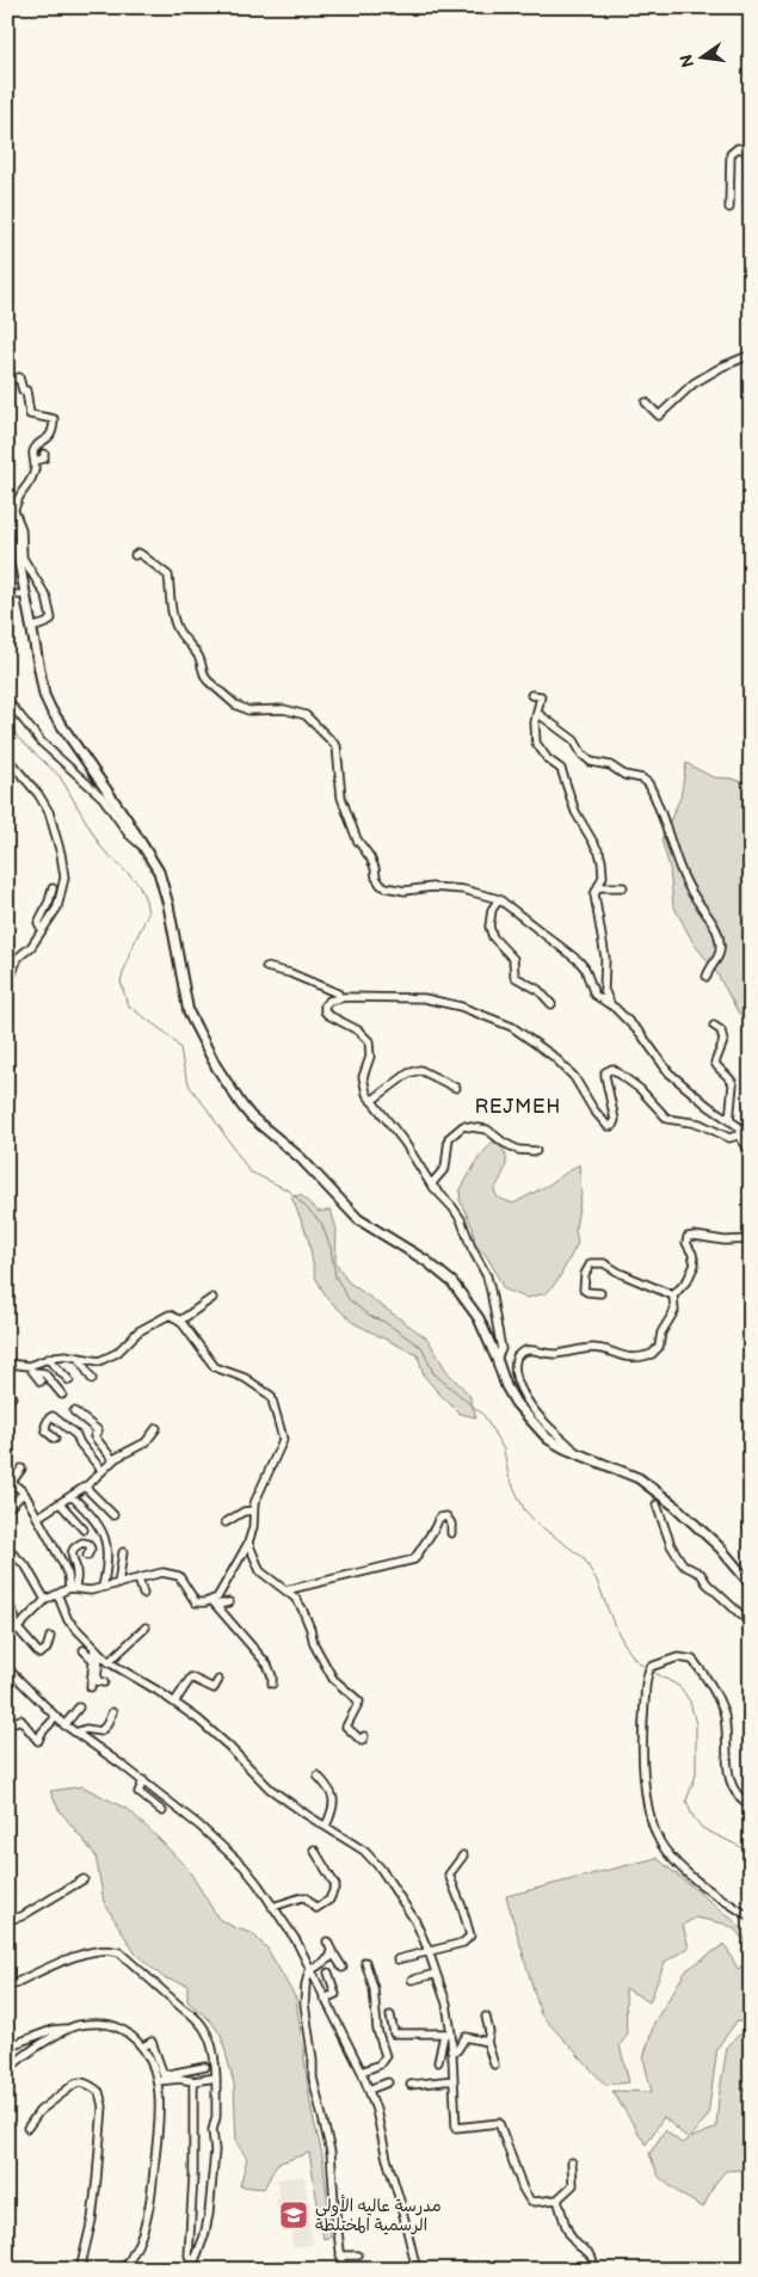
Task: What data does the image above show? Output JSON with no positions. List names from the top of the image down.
{
  "districts": ["REJMEH"],
  "places": {
    "school or university": ["مدرسة عاليه الأولى الرسمية المختلطة"]
  },
  "north": "left"
}
